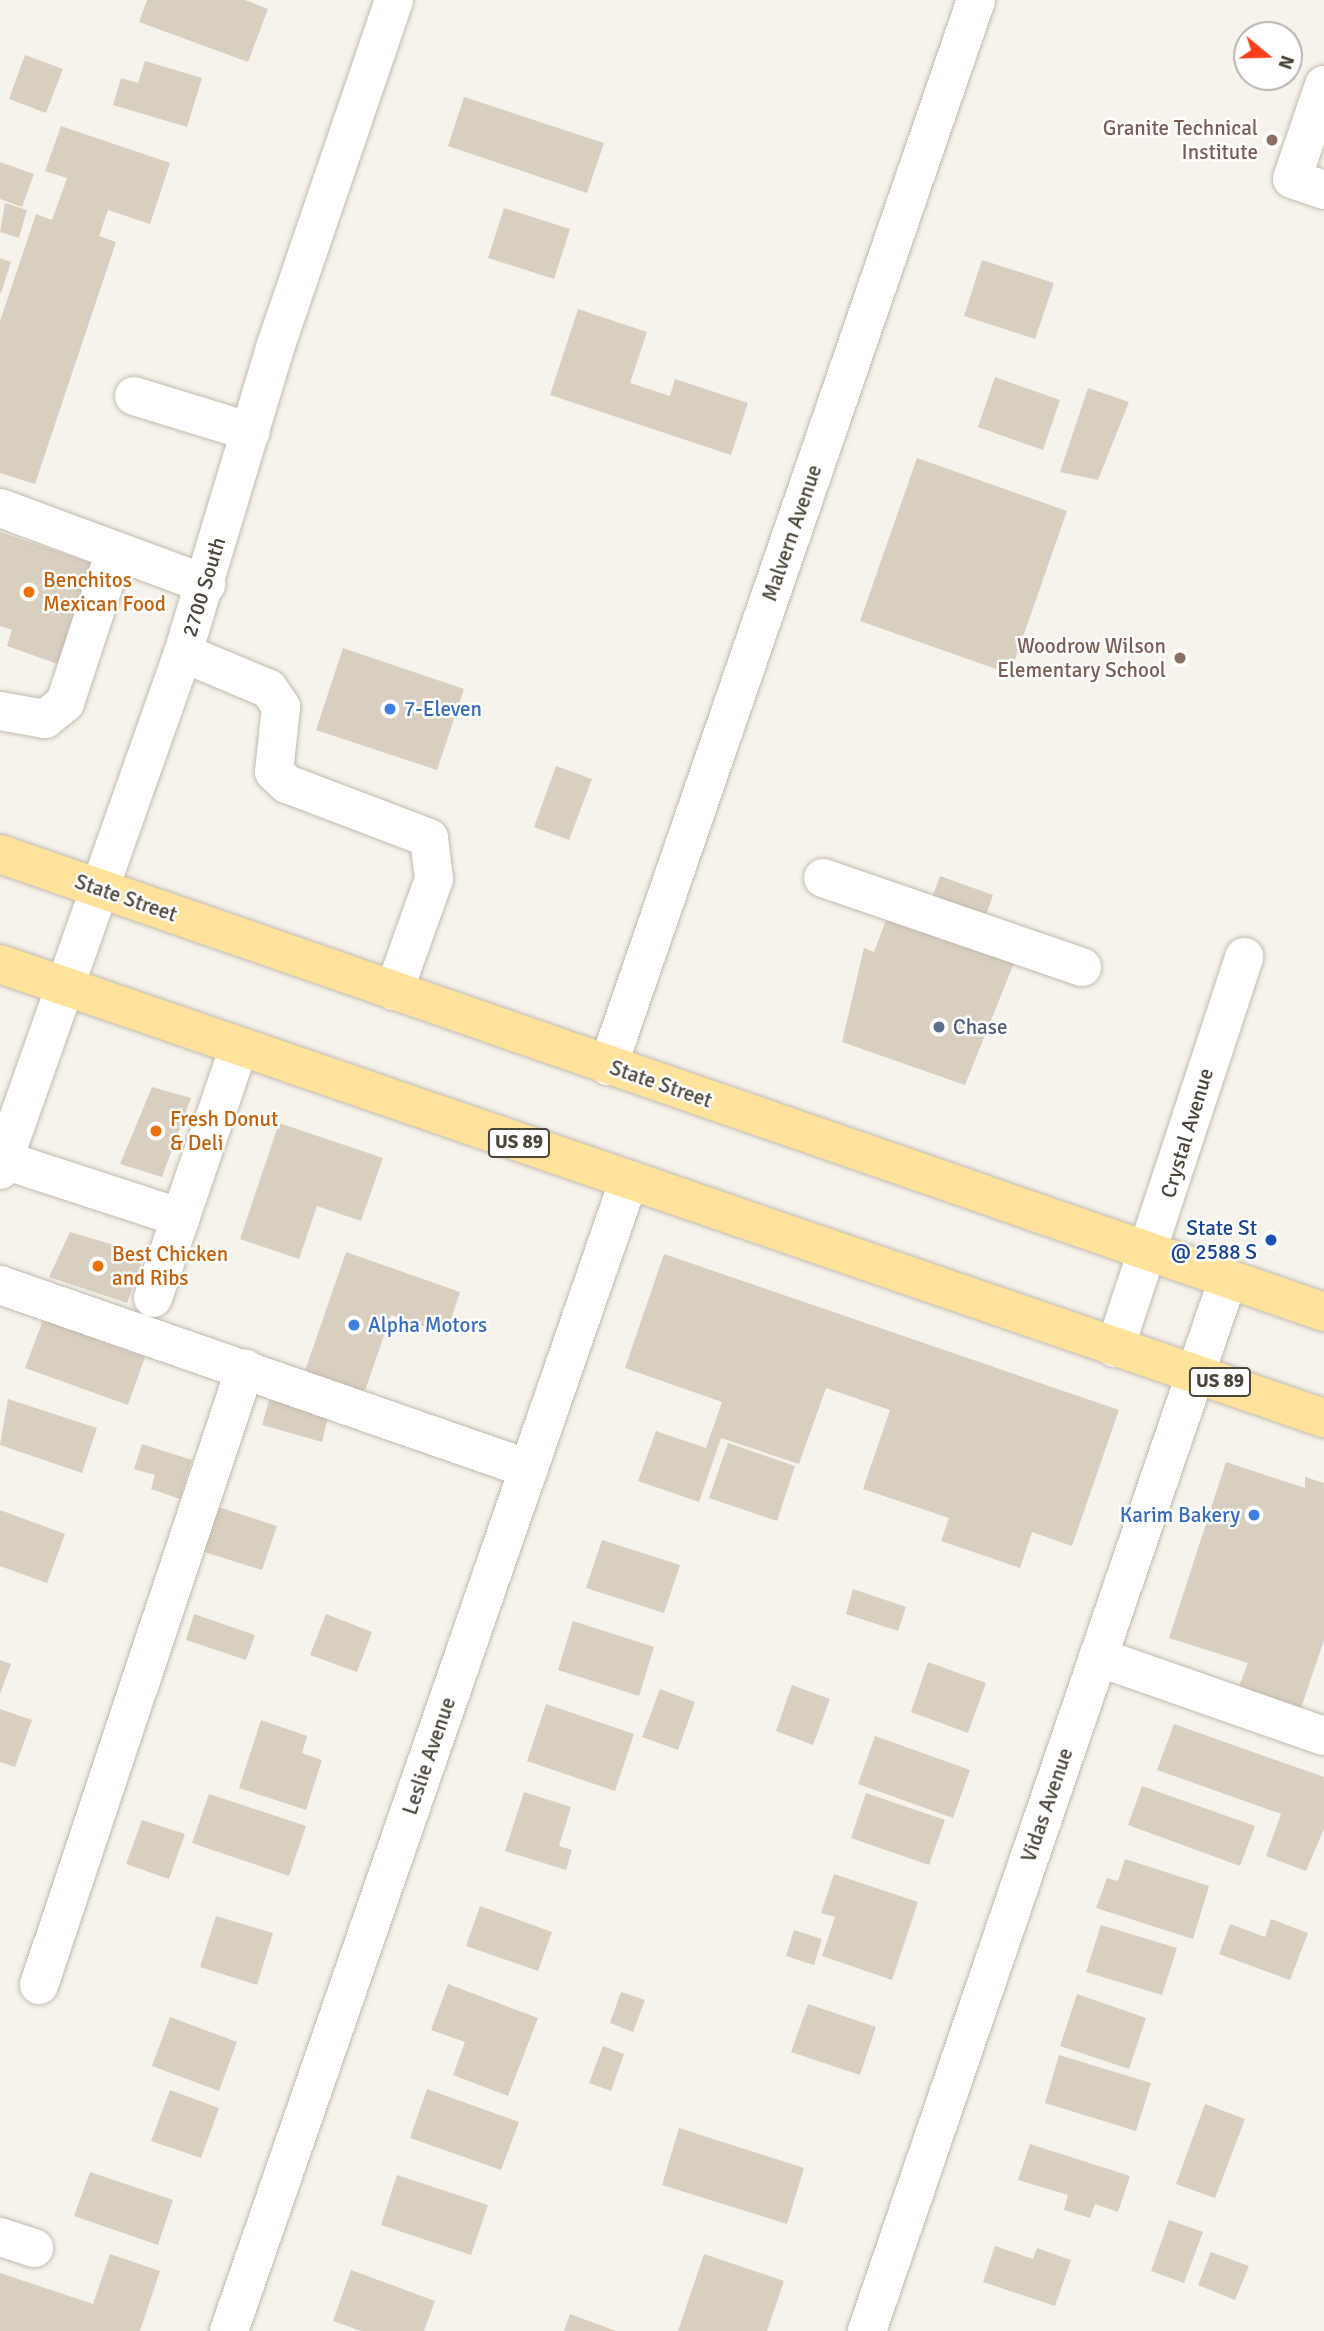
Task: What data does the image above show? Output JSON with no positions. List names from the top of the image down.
{
  "streets": {
    "main road": ["State Street", "US 89"],
    "street": [
      "Malvern Avenue",
      "2700 South",
      "Crystal Avenue",
      "Leslie Avenue",
      "Vidas Avenue"
    ]
  },
  "crossings": [
    ["Malvern Avenue", "State Street"],
    ["2700 South", "State Street"],
    ["2700 South", "US 89"],
    ["State Street", "Crystal Avenue"],
    ["State Street", "Vidas Avenue"],
    ["Crystal Avenue", "US 89"],
    ["US 89", "Leslie Avenue"],
    ["US 89", "Vidas Avenue"]
  ],
  "places": [
    "Granite Technical Institute",
    "Benchitos Mexican Food",
    "Woodrow Wilson Elementary School",
    "7-Eleven",
    "Chase",
    "Fresh Donut & Deli",
    "State St @ 2588 S",
    "Best Chicken and Ribs",
    "Alpha Motors",
    "Karim Bakery"
  ],
  "north": "right"
}
